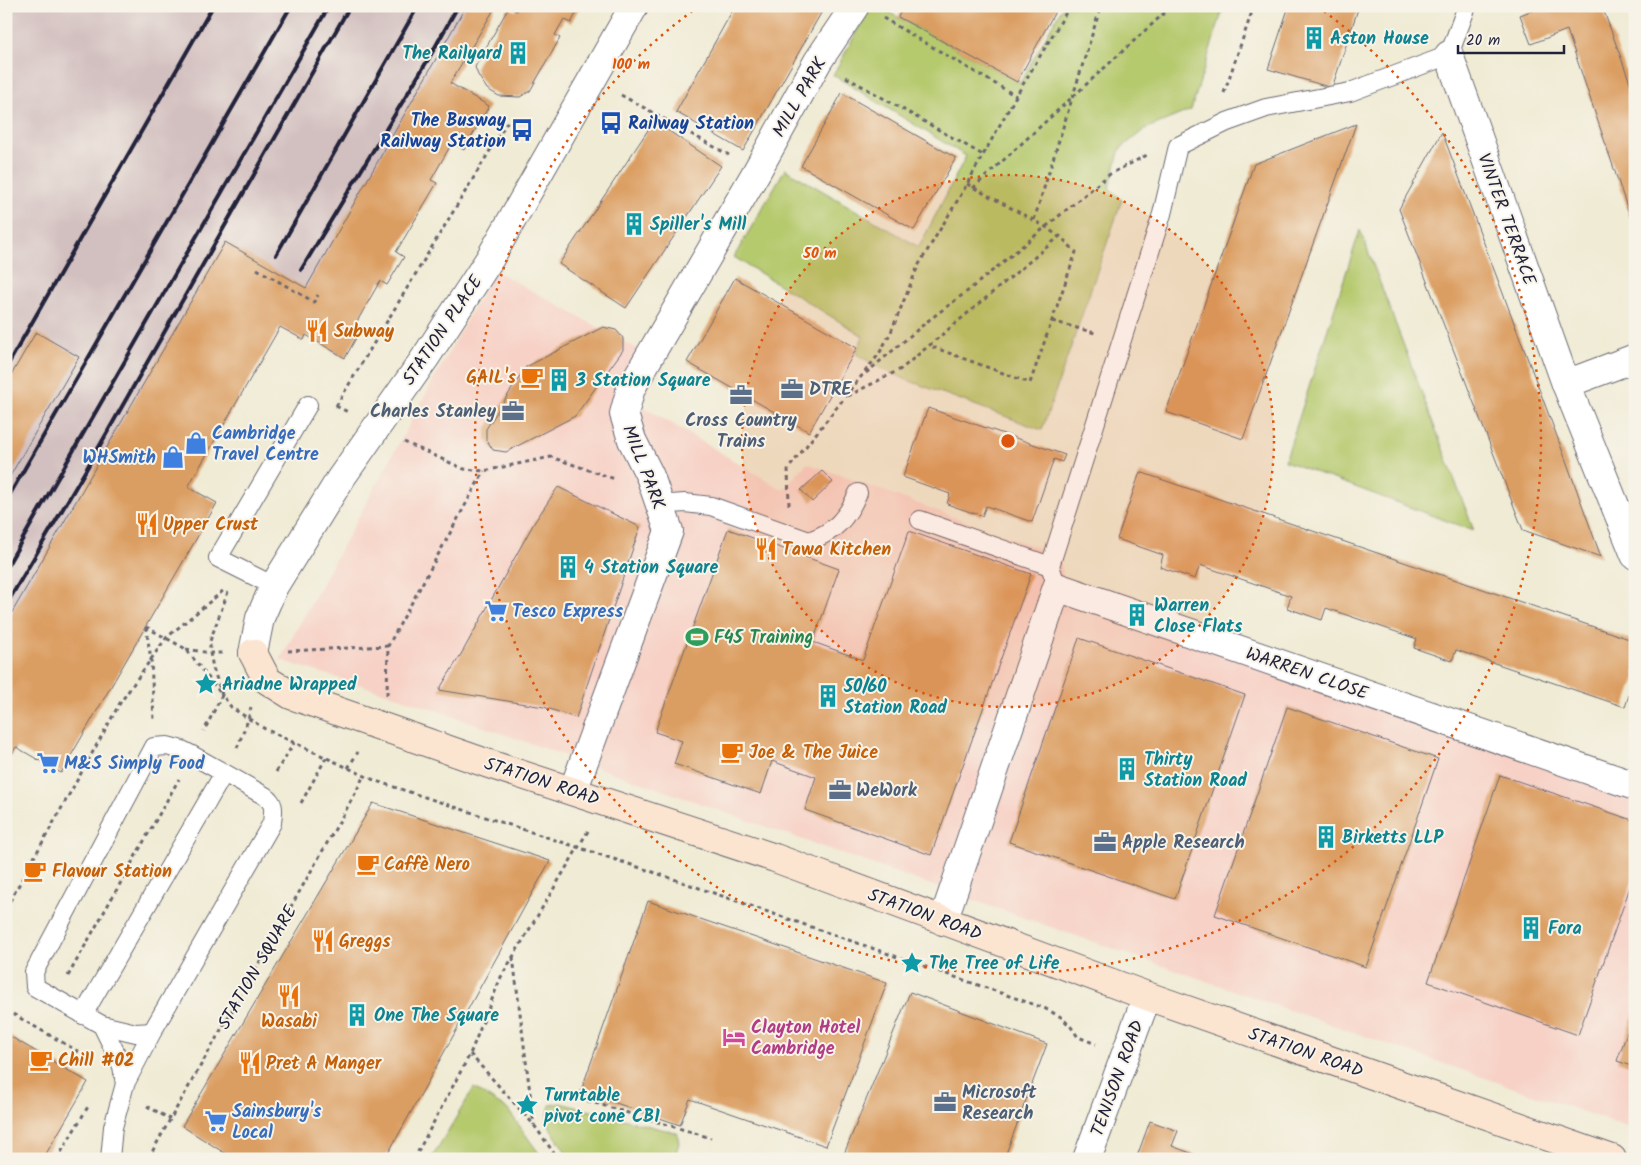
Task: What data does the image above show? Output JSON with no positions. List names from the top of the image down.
{
  "streets": {
    "street": [
      "MILL PARK",
      "VINTER TERRACE",
      "STATION PLACE",
      "WARREN CLOSE",
      "STATION ROAD",
      "TENISON ROAD"
    ],
    "path": ["STATION SQUARE"]
  },
  "crossings": [
    ["MILL PARK", "STATION ROAD"],
    ["STATION PLACE", "STATION ROAD"],
    ["STATION ROAD", "TENISON ROAD"]
  ],
  "places": {
    "building": [
      "Aston House",
      "The Railyard",
      "Spiller's Mill",
      "3 Station Square",
      "4 Station Square",
      "Warren Close Flats",
      "50/60 Station Road",
      "Thirty Station Road",
      "Birketts LLP",
      "Fora",
      "One The Square"
    ],
    "bus stop": ["Railway Station", "The Busway Railway Station"],
    "restaurant": [
      "Subway",
      "Upper Crust",
      "Tawa Kitchen",
      "Greggs",
      "Wasabi",
      "Pret A Manger"
    ],
    "cafe": [
      "GAIL's",
      "Joe & The Juice",
      "Caffè Nero",
      "Flavour Station",
      "Chill #02"
    ],
    "office": [
      "DTRE",
      "Cross Country Trains",
      "Charles Stanley",
      "WeWork",
      "Apple Research",
      "Microsoft Research"
    ],
    "shop": ["Cambridge Travel Centre", "WHSmith"],
    "supermarket": ["Tesco Express", "M&S Simply Food", "Sainsbury's Local"],
    "sports": ["F45 Training"],
    "place": ["Ariadne Wrapped", "The Tree of Life", "Turntable pivot cone CB1"],
    "hotel": ["Clayton Hotel Cambridge"]
  },
  "scale_bar": "20 m",
  "rings": ["100 m", "50 m"]
}
